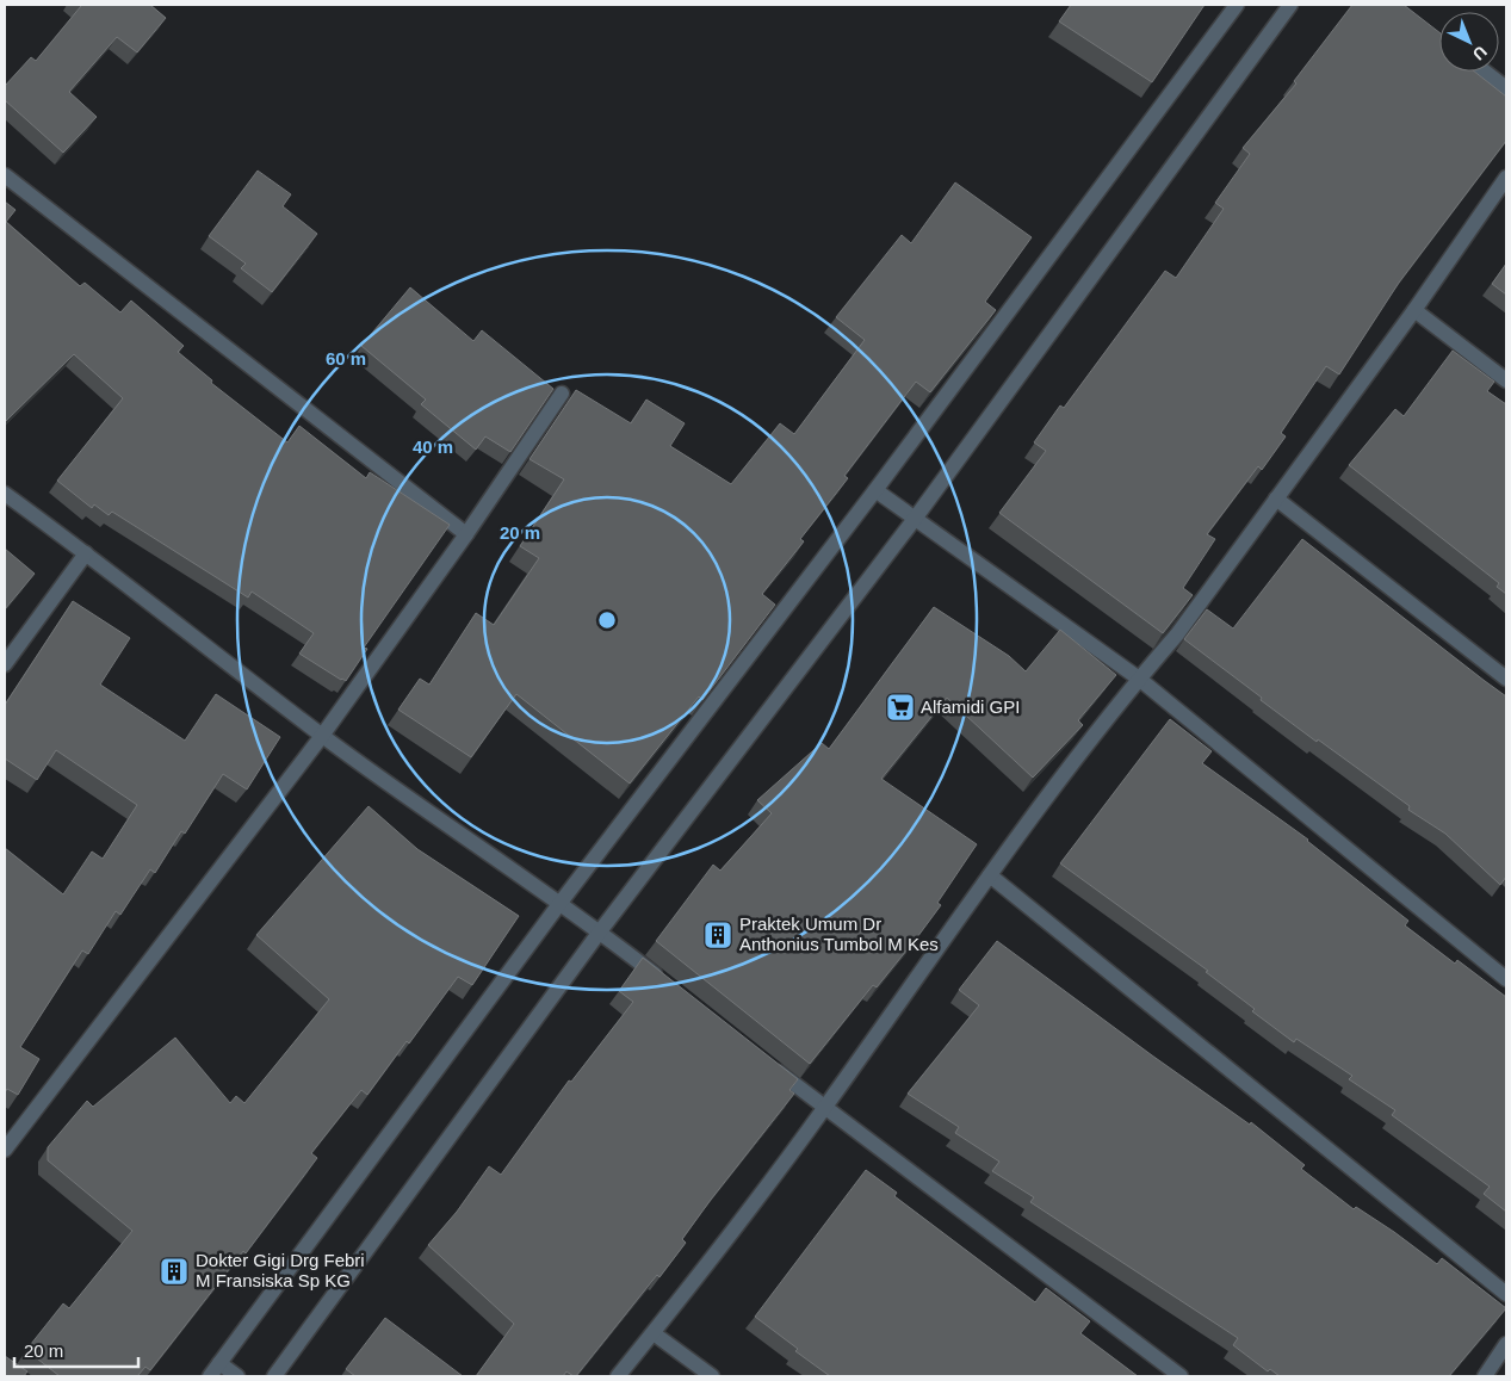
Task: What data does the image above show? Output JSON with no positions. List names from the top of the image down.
{
  "places": {
    "supermarket": ["Alfamidi GPI"],
    "building": ["Praktek Umum Dr Anthonius Tumbol M Kes", "Dokter Gigi Drg Febri M Fransiska Sp KG"]
  },
  "scale_bar": "20 m",
  "north": "bottom right",
  "rings": ["60 m", "40 m", "20 m"]
}
